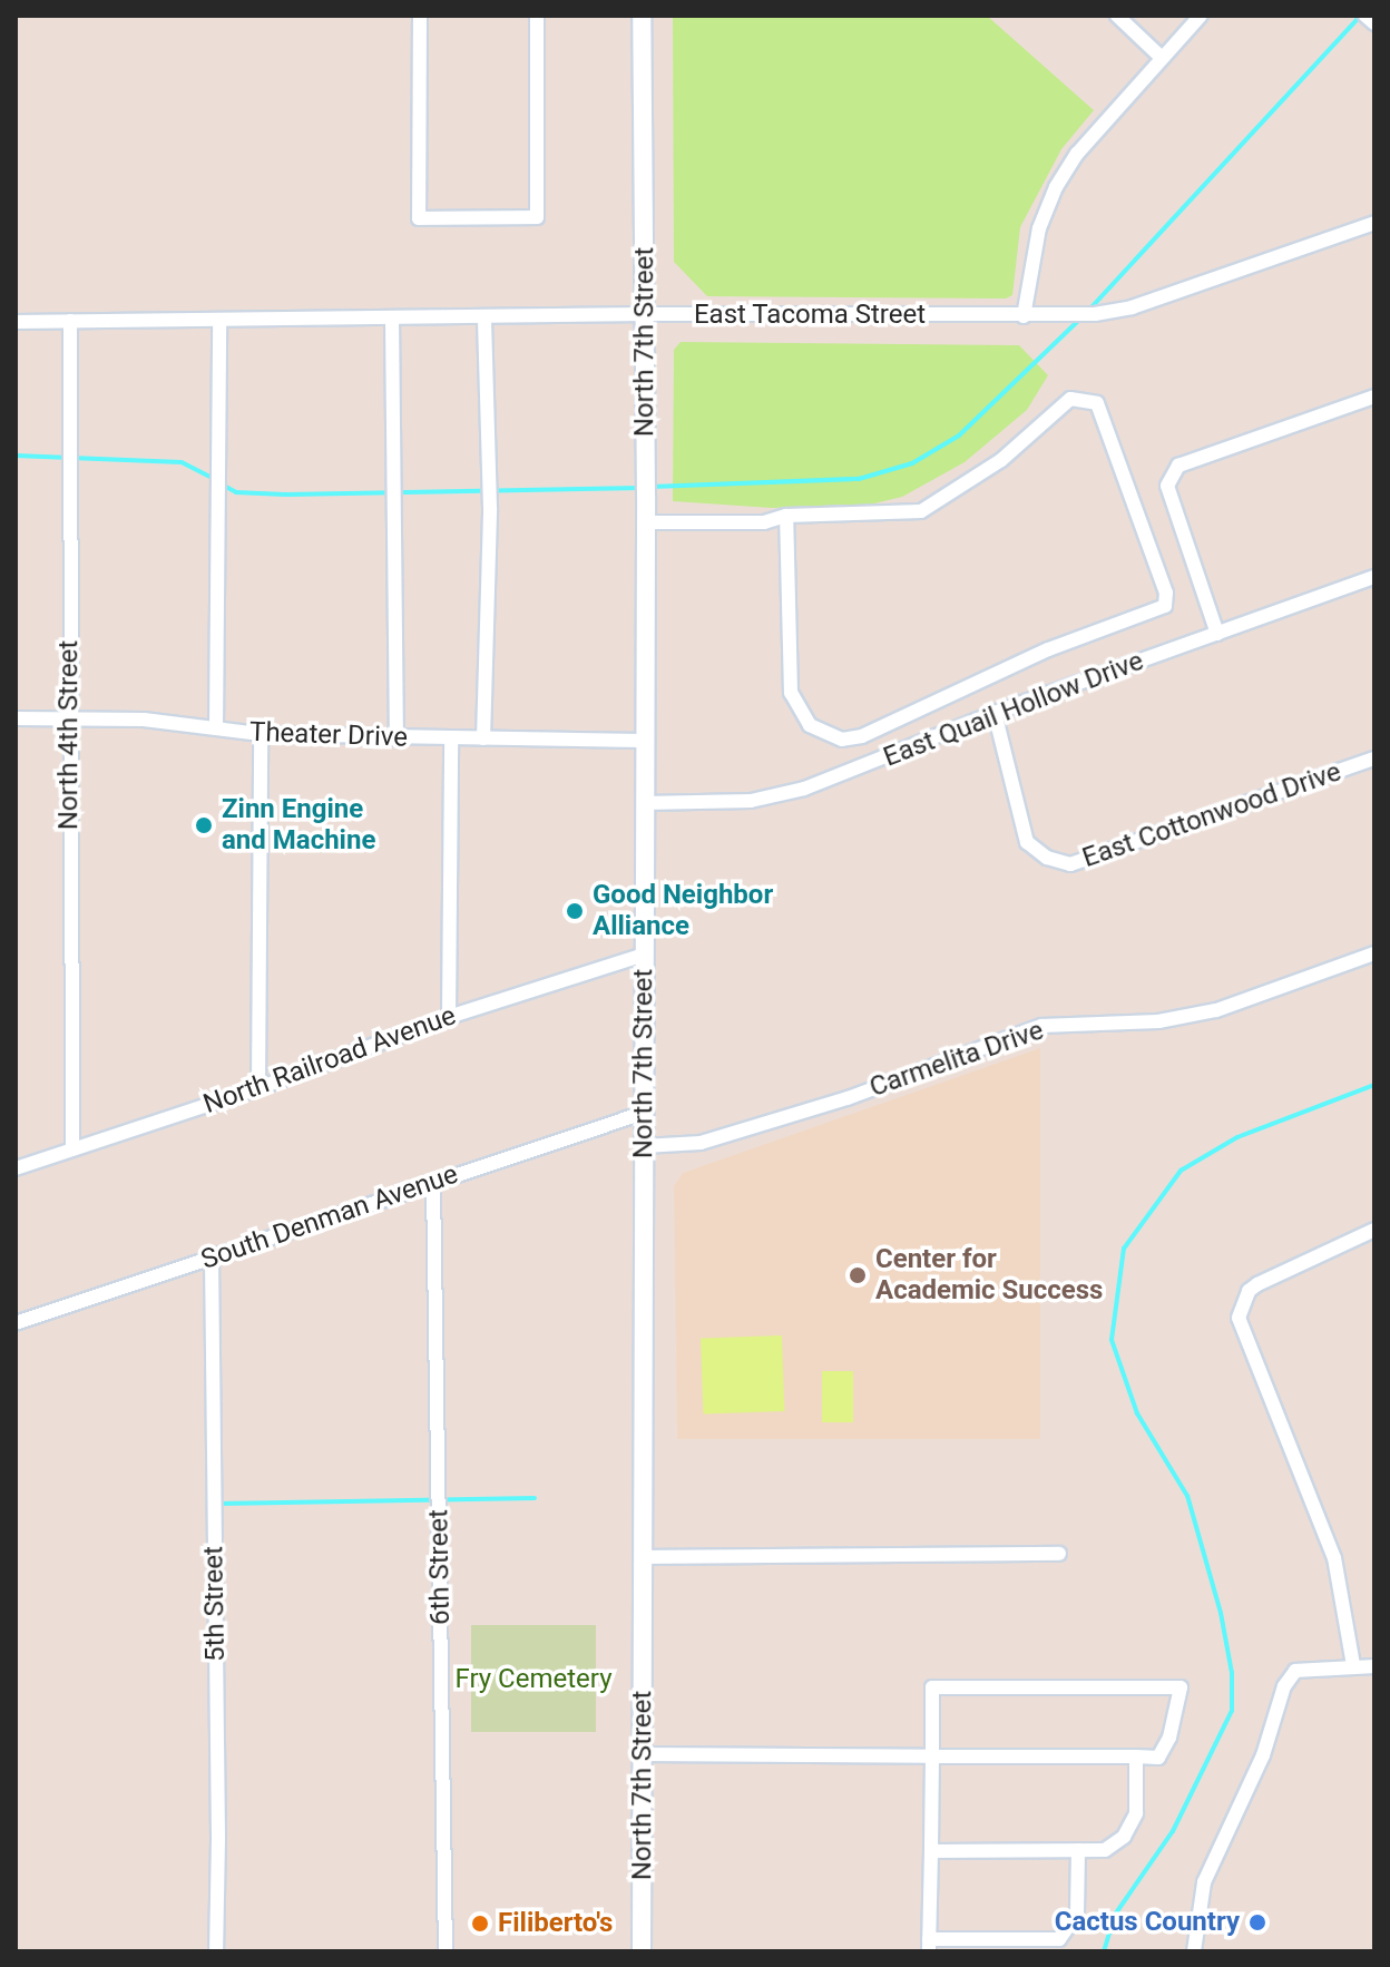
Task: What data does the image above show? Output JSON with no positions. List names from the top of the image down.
{
  "streets": {
    "main road": ["North 7th Street"],
    "street": [
      "East Tacoma Street",
      "East Quail Hollow Drive",
      "North 4th Street",
      "Theater Drive",
      "East Cottonwood Drive",
      "Carmelita Drive",
      "North Railroad Avenue",
      "South Denman Avenue",
      "6th Street",
      "5th Street"
    ]
  },
  "crossings": [
    ["East Tacoma Street", "North 7th Street"],
    ["East Tacoma Street", "North 4th Street"],
    ["North 7th Street", "East Quail Hollow Drive"],
    ["North 7th Street", "Theater Drive"],
    ["North 7th Street", "Carmelita Drive"],
    ["North 7th Street", "North Railroad Avenue"],
    ["North 7th Street", "South Denman Avenue"],
    ["East Quail Hollow Drive", "East Cottonwood Drive"],
    ["North 4th Street", "Theater Drive"],
    ["North 4th Street", "North Railroad Avenue"],
    ["South Denman Avenue", "6th Street"],
    ["South Denman Avenue", "5th Street"]
  ],
  "parks": ["Fry Cemetery"],
  "places": [
    "Zinn Engine and Machine",
    "Good Neighbor Alliance",
    "Center for Academic Success",
    "Cactus Country",
    "Filiberto's"
  ]
}
